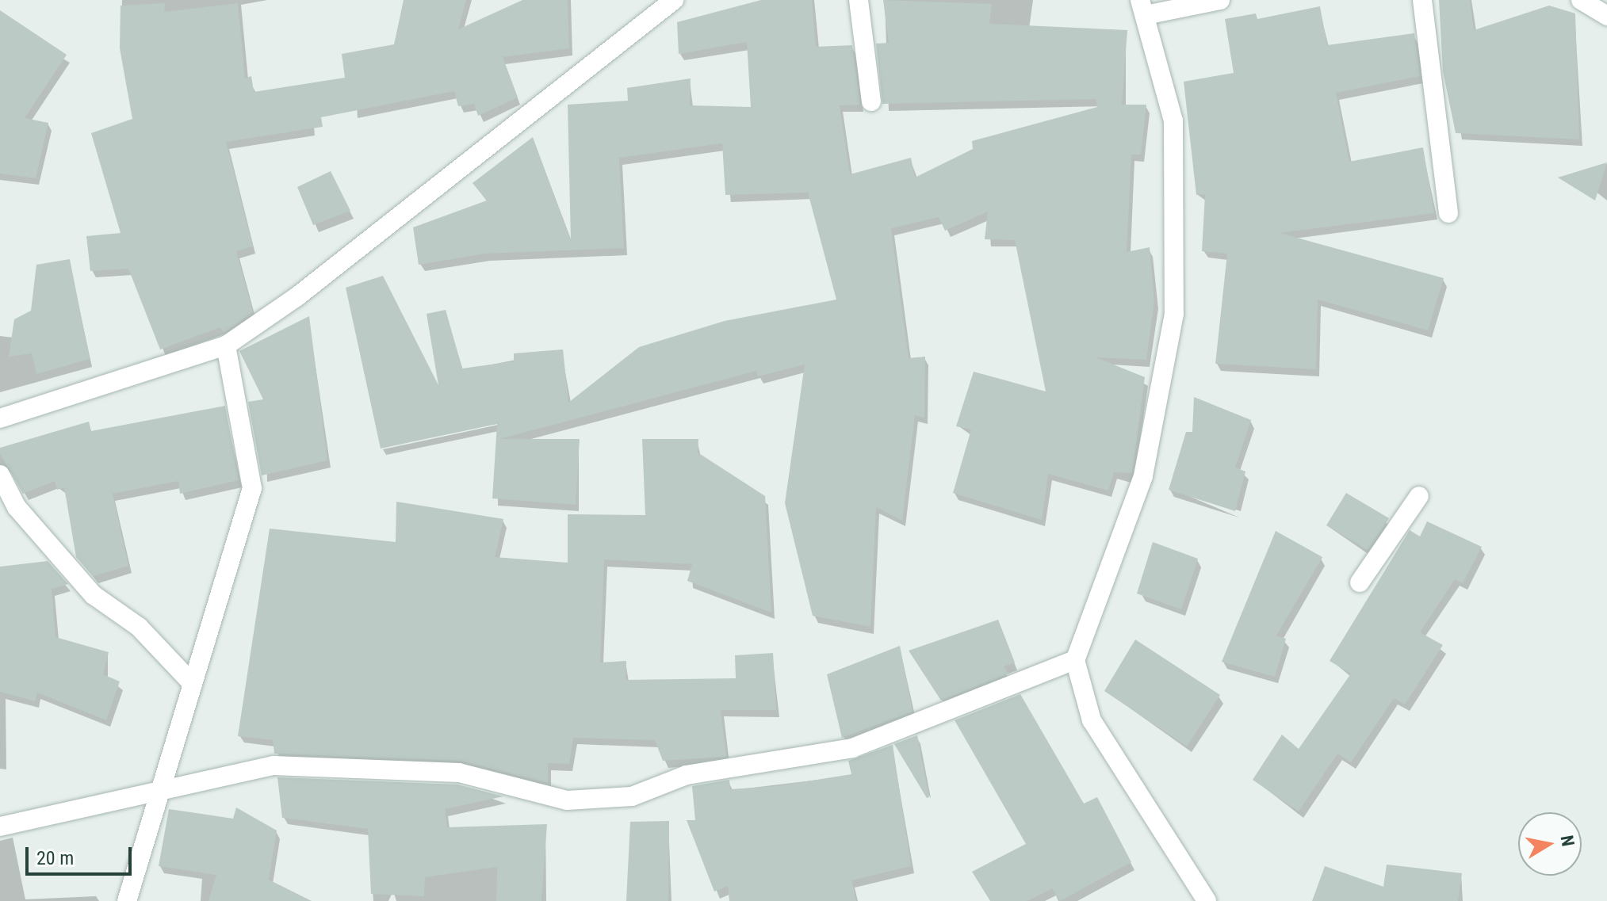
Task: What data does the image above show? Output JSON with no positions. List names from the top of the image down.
{
  "scale_bar": "20 m",
  "north": "right"
}
